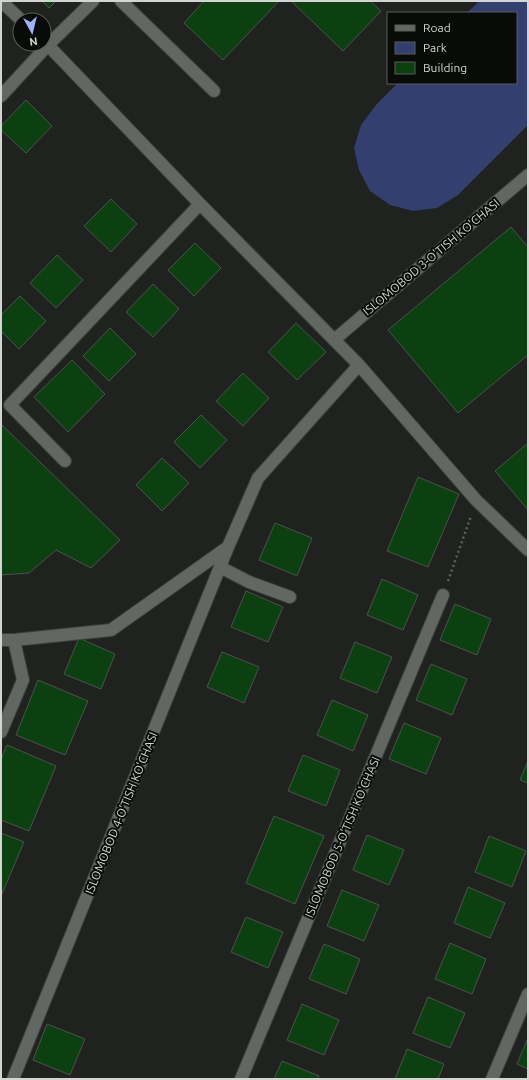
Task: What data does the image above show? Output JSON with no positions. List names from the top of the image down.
{
  "streets": {
    "street": ["ISLOMOBOD 3-O'TISH KO'CHASI", "ISLOMOBOD 4-O'TISH KO'CHASI", "ISLOMOBOD 5-O'TISH KO'CHASI"]
  },
  "legend": ["Road", "Park", "Building"],
  "north": "bottom"
}
